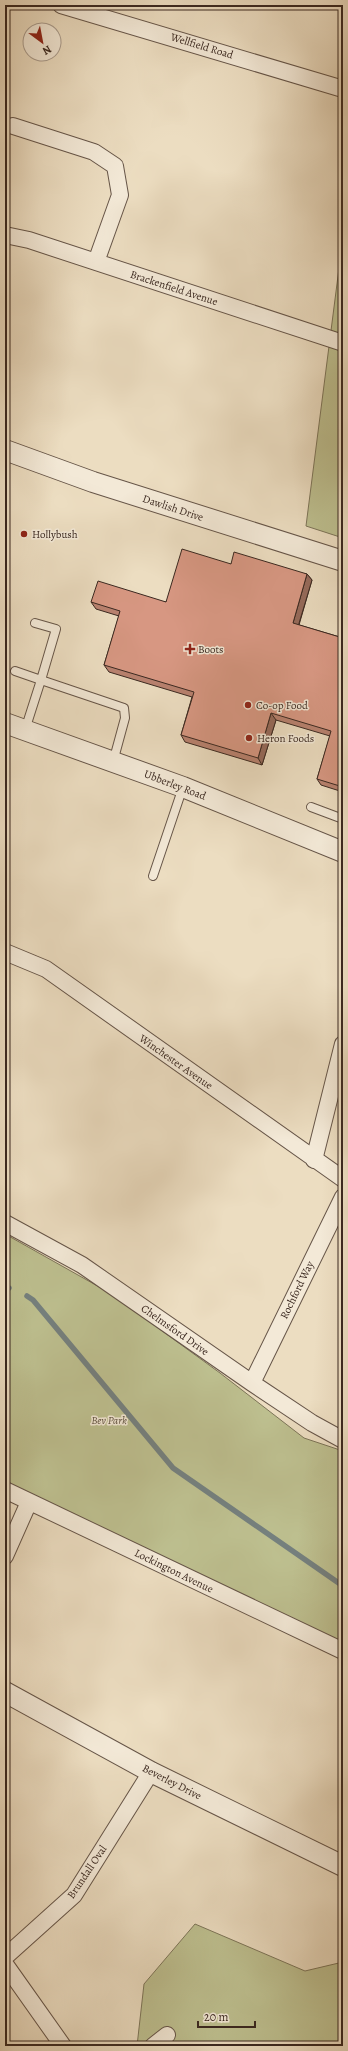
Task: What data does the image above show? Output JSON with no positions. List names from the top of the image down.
{
  "streets": {
    "street": [
      "Wellfield Road",
      "Brackenfield Avenue",
      "Dawlish Drive",
      "Ubberley Road",
      "Winchester Avenue",
      "Rochford Way",
      "Chelmsford Drive",
      "Lockington Avenue",
      "Beverley Drive",
      "Brundall Oval"
    ]
  },
  "crossings": [
    ["Rochford Way", "Chelmsford Drive"],
    ["Beverley Drive", "Brundall Oval"]
  ],
  "parks": ["Bev Park"],
  "places": {
    "other": ["Hollybush", "Co-op Food", "Heron Foods"],
    "health": ["Boots"]
  },
  "scale_bar": "20 m",
  "north": "bottom right"
}
